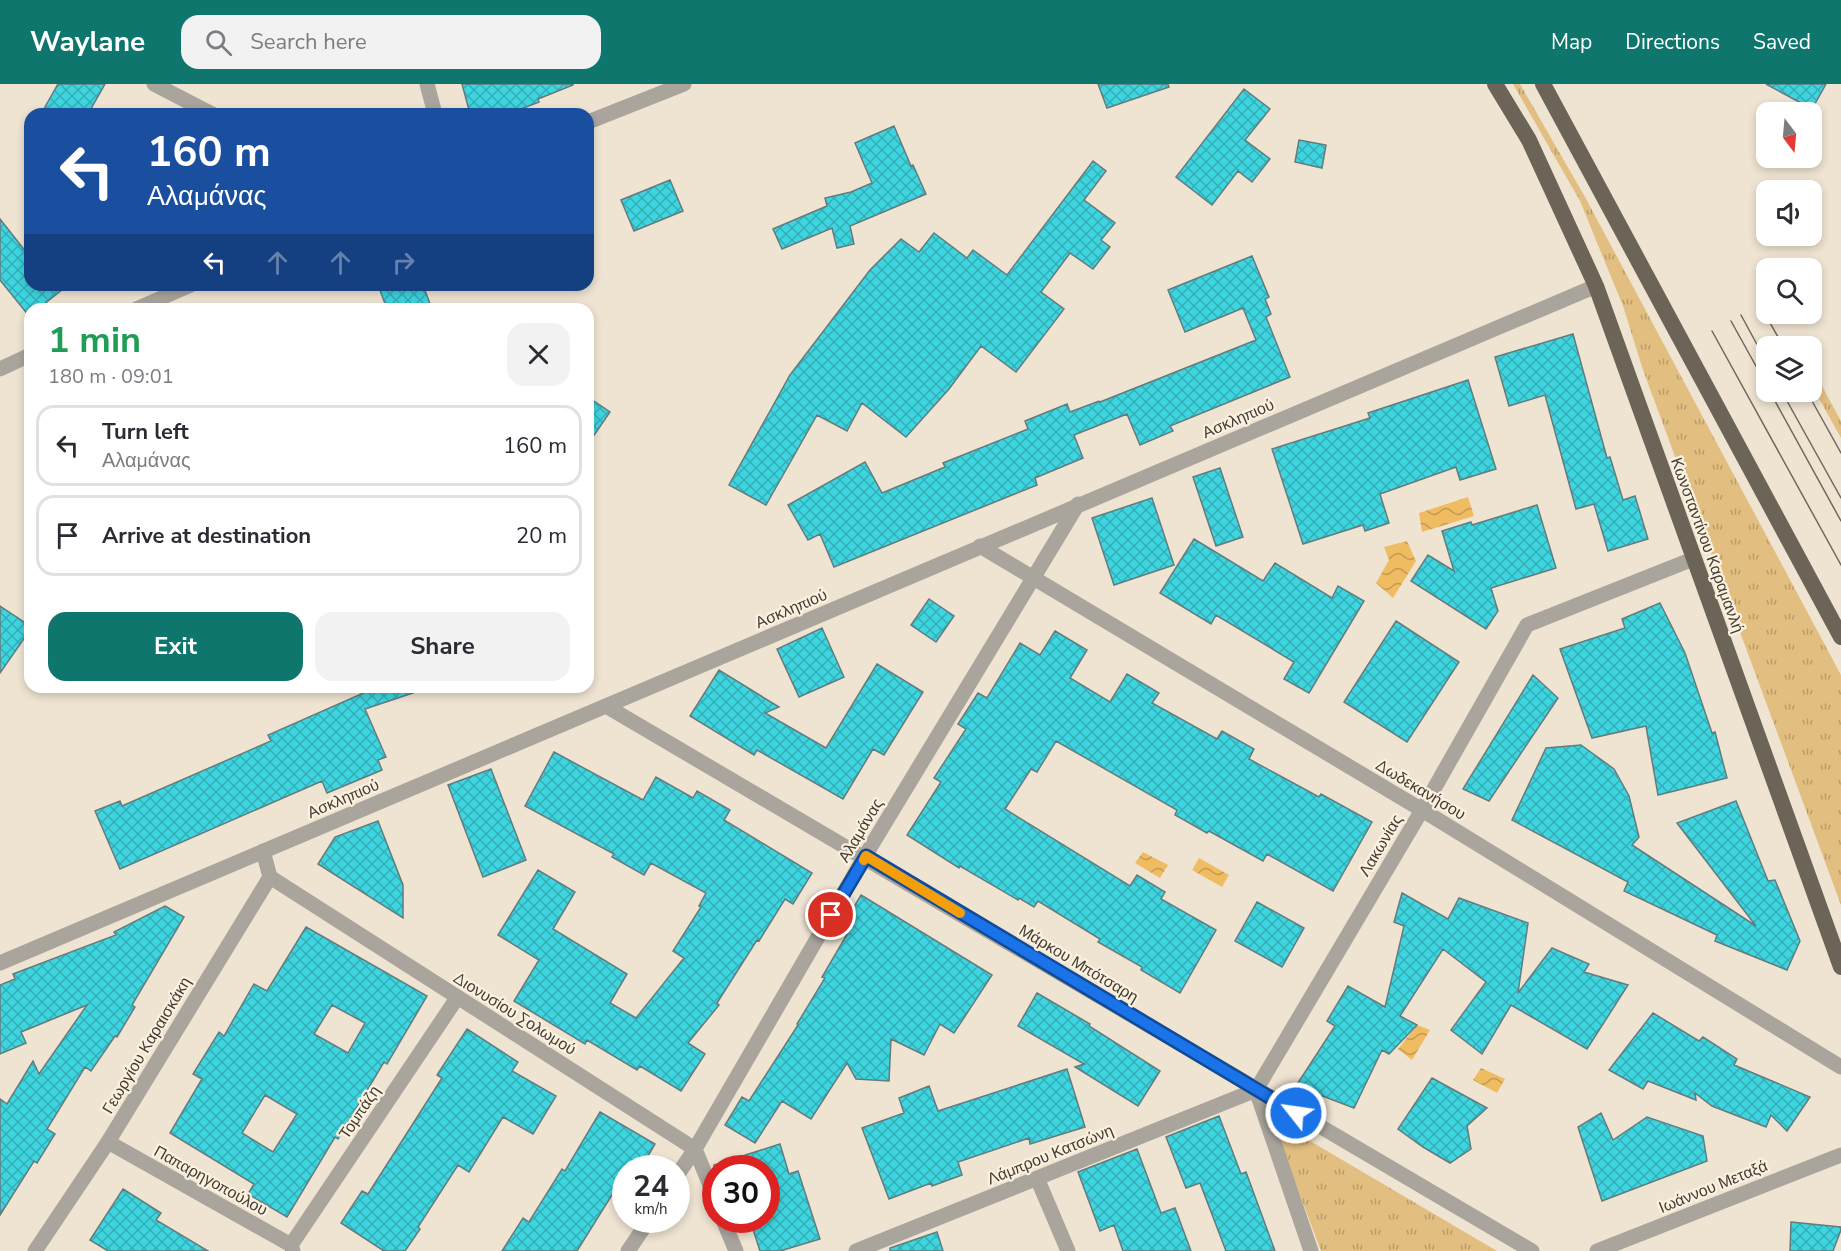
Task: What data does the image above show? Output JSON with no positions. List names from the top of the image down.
{
  "streets": {
    "highway": ["Κωνσταντίνου Καραμανλή"],
    "street": [
      "Ασκληπιού",
      "Δωδεκανήσου",
      "Αλαμάνας",
      "Λακωνίας",
      "Μάρκου Μπότσαρη",
      "Διονυσίου Σολωμού",
      "Γεωργίου Καραισκάκη",
      "Τομπάζη",
      "Λάμπρου Κατσώνη",
      "Παπαρηγοπούλου",
      "Ιωάννου Μεταξά"
    ]
  },
  "crossings": [
    ["Ασκληπιού", "Κωνσταντίνου Καραμανλή"],
    ["Ασκληπιού", "Δωδεκανήσου"],
    ["Ασκληπιού", "Αλαμάνας"],
    ["Ασκληπιού", "Μάρκου Μπότσαρη"],
    ["Κωνσταντίνου Καραμανλή", "Λακωνίας"],
    ["Δωδεκανήσου", "Αλαμάνας"],
    ["Δωδεκανήσου", "Λακωνίας"],
    ["Αλαμάνας", "Μάρκου Μπότσαρη"],
    ["Αλαμάνας", "Διονυσίου Σολωμού"],
    ["Λακωνίας", "Μάρκου Μπότσαρη"],
    ["Λακωνίας", "Λάμπρου Κατσώνη"],
    ["Μάρκου Μπότσαρη", "Λάμπρου Κατσώνη"],
    ["Διονυσίου Σολωμού", "Γεωργίου Καραισκάκη"],
    ["Διονυσίου Σολωμού", "Τομπάζη"],
    ["Γεωργίου Καραισκάκη", "Παπαρηγοπούλου"],
    ["Τομπάζη", "Παπαρηγοπούλου"]
  ],
  "north": "bottom",
  "page": {
    "header": "Waylane",
    "search": "Search here",
    "nav": ["Map", "Directions", "Saved"],
    "turn": ["160 m", "Αλαμάνας"],
    "heading": ["1 min", "180 m · 09:01"],
    "list": [
      {
        "name": "Turn left",
        "note": "Αλαμάνας",
        "value": "160 m"
      },
      {
        "name": "Arrive at destination",
        "value": "20 m"
      }
    ],
    "buttons": ["Exit", "Share"],
    "speed": "24 km/h",
    "limit": "30"
  }
}
